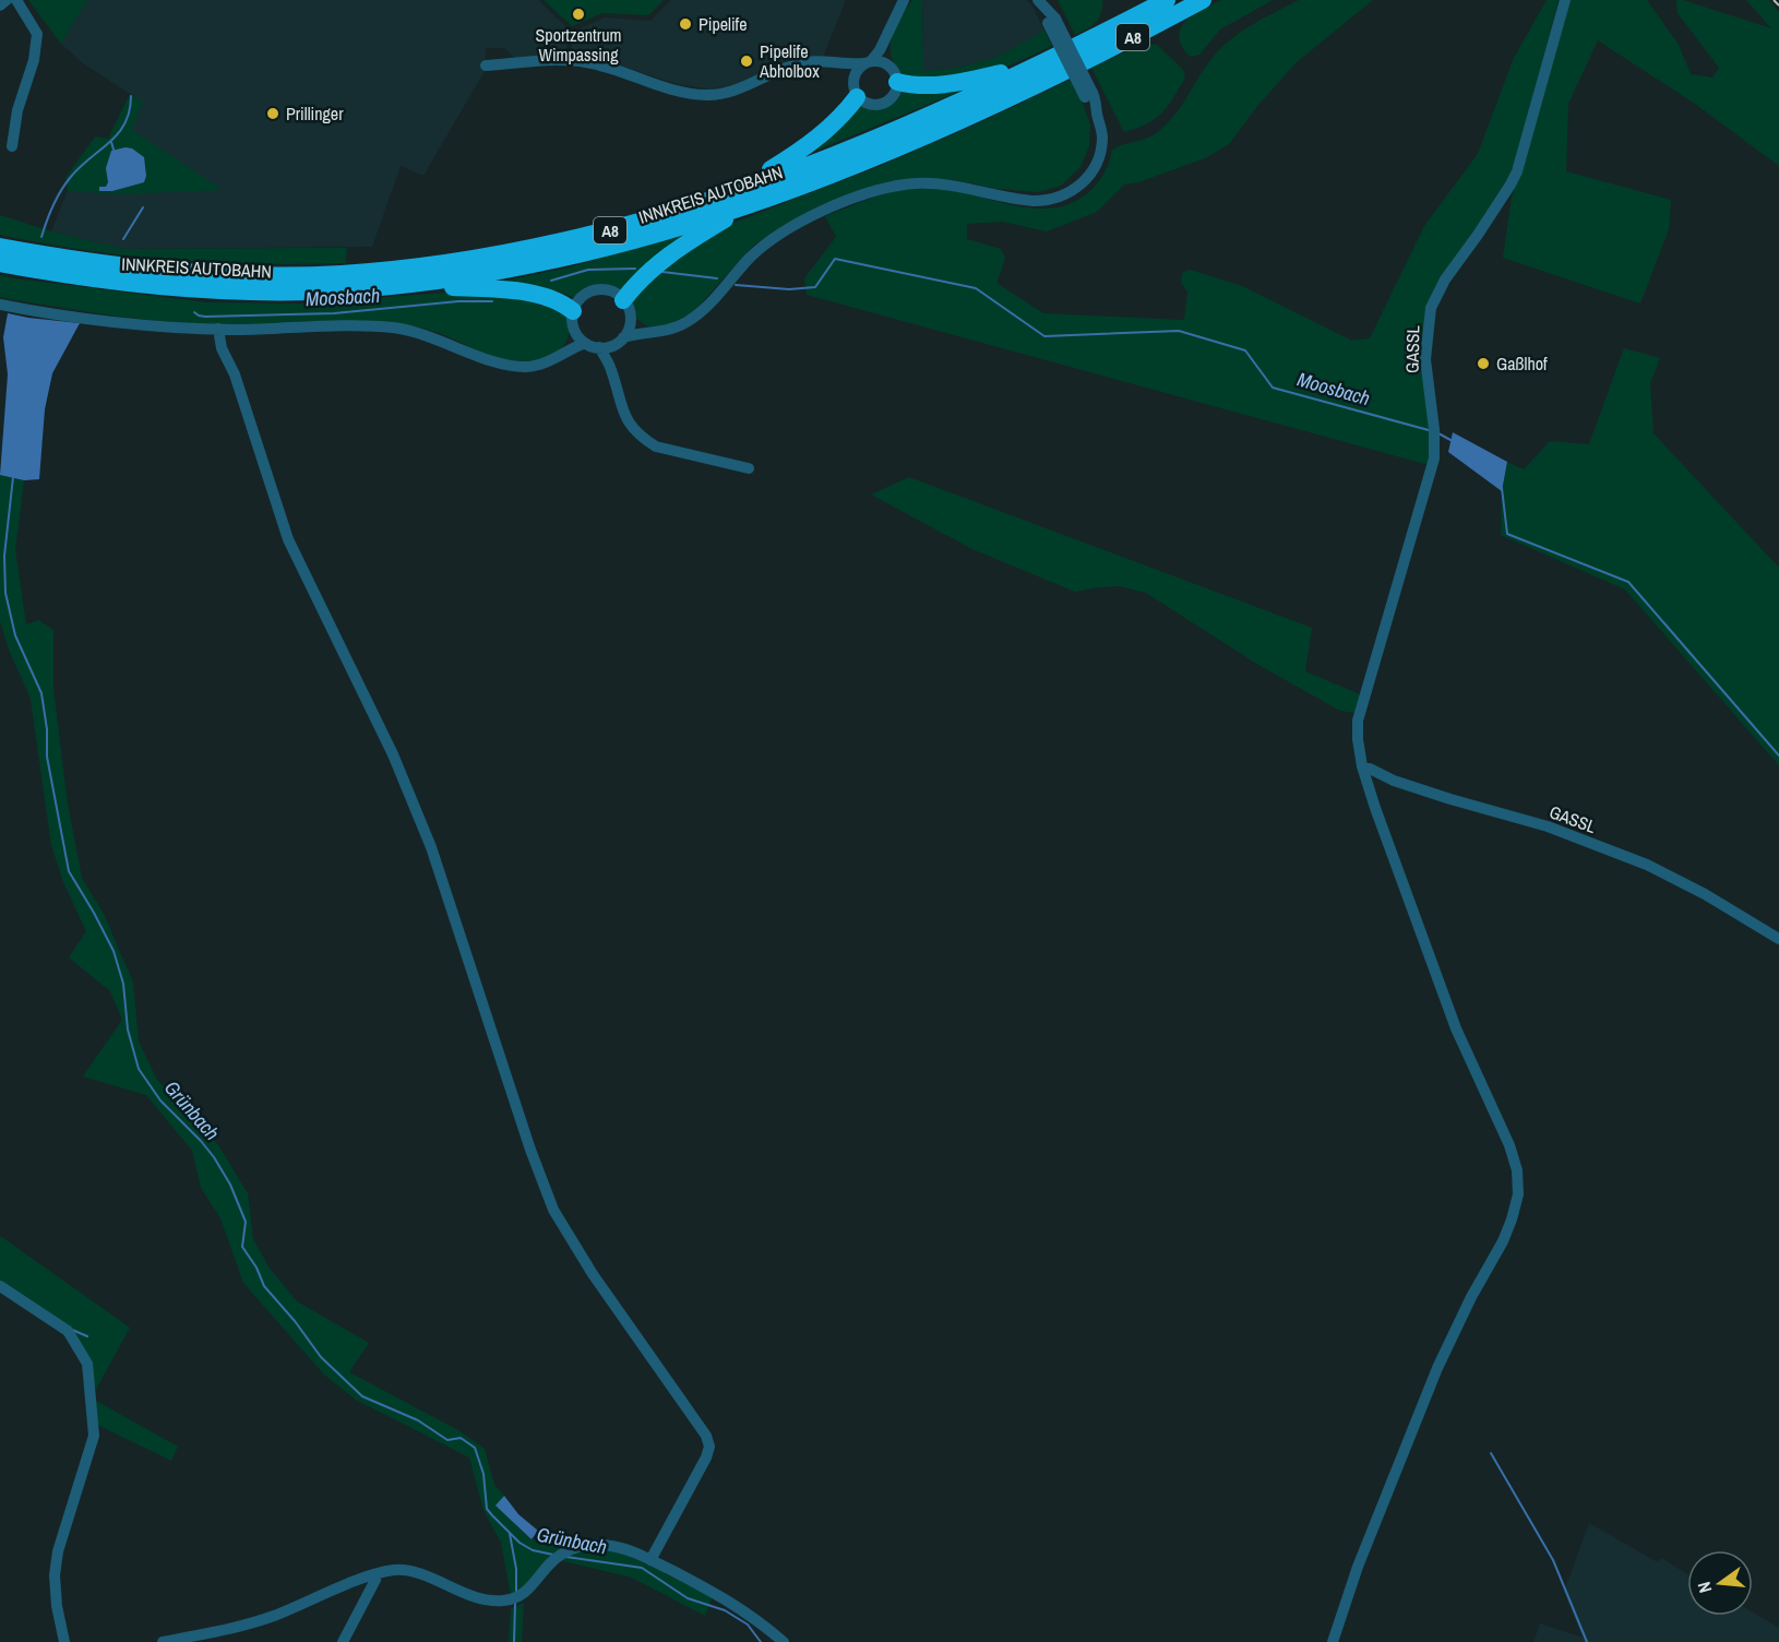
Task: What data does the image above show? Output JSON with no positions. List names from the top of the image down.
{
  "streets": {
    "highway": ["A8", "INNKREIS AUTOBAHN"],
    "street": ["GASSL"]
  },
  "water": ["Moosbach", "Grünbach"],
  "places": [
    "Sportzentrum Wimpassing",
    "Pipelife",
    "Pipelife Abholbox",
    "Prillinger",
    "Gaßlhof"
  ],
  "north": "left"
}
